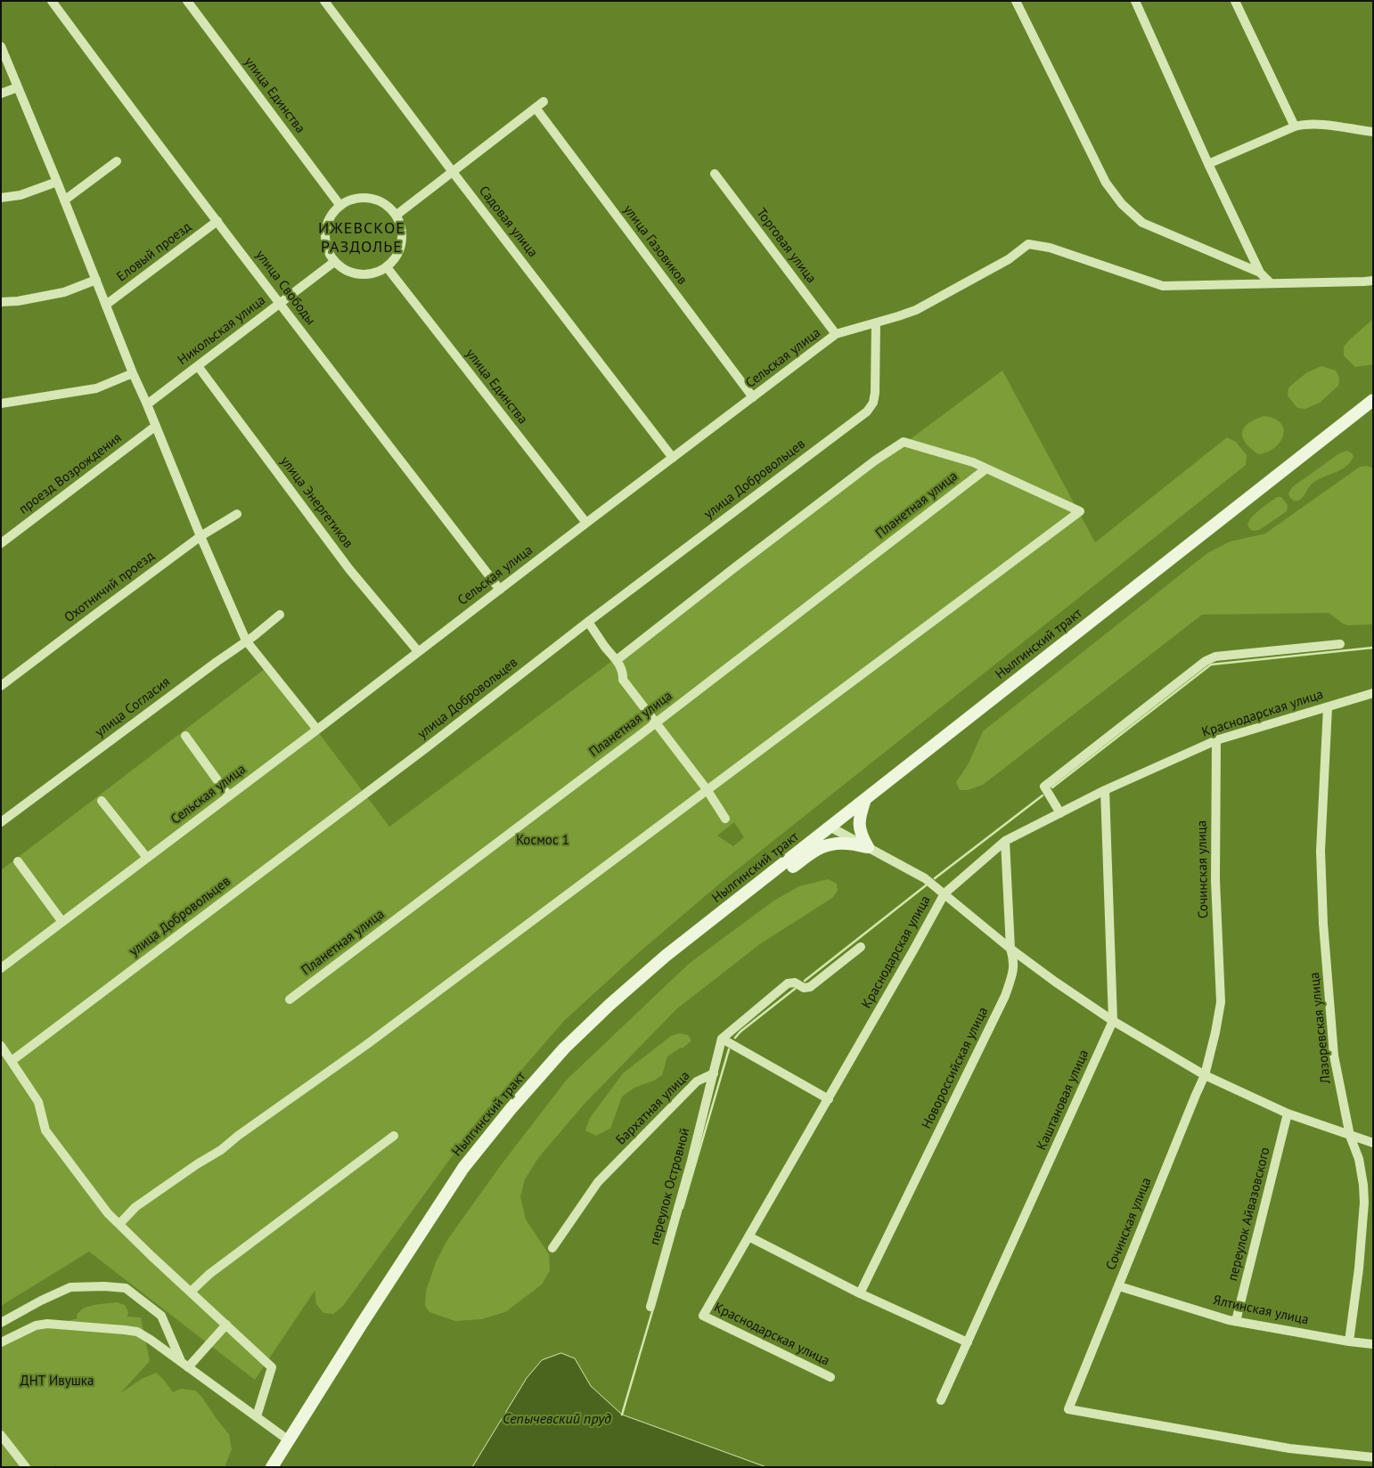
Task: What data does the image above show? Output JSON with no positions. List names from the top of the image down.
{
  "streets": {
    "main road": ["Нылгинский тракт"],
    "street": [
      "улица Единства",
      "Садовая улица",
      "улица Газовиков",
      "Торговая улица",
      "Еловый проезд",
      "улица Свободы",
      "Никольская улица",
      "Сельская улица",
      "проезд Возрождения",
      "улица Добровольцев",
      "улица Энергетиков",
      "Планетная улица",
      "Охотничий проезд",
      "улица Согласия",
      "Краснодарская улица",
      "Сочинская улица",
      "Лазоревская улица",
      "Новороссийская улица",
      "Каштановая улица",
      "Бархатная улица",
      "переулок Островной",
      "переулок Айвазовского",
      "Ялтинская улица"
    ]
  },
  "crossings": [
    ["улица Единства", "Никольская улица"],
    ["улица Единства", "Сельская улица"],
    ["Садовая улица", "Сельская улица"],
    ["улица Газовиков", "Сельская улица"],
    ["Торговая улица", "Сельская улица"],
    ["Еловый проезд", "улица Свободы"],
    ["улица Свободы", "Никольская улица"],
    ["улица Свободы", "Сельская улица"],
    ["Никольская улица", "улица Энергетиков"],
    ["Сельская улица", "улица Добровольцев"],
    ["Сельская улица", "улица Энергетиков"],
    ["Краснодарская улица", "Сочинская улица"],
    ["Краснодарская улица", "Лазоревская улица"],
    ["Краснодарская улица", "Новороссийская улица"],
    ["Краснодарская улица", "Каштановая улица"],
    ["Сочинская улица", "Ялтинская улица"],
    ["Лазоревская улица", "Ялтинская улица"],
    ["Бархатная улица", "переулок Островной"],
    ["переулок Айвазовского", "Ялтинская улица"]
  ],
  "districts": ["ИЖЕВСКОЕ РАЗДОЛЬЕ"],
  "water": ["Сепычевский пруд"],
  "parks": ["Космос 1", "ДНТ Ивушка"]
}
